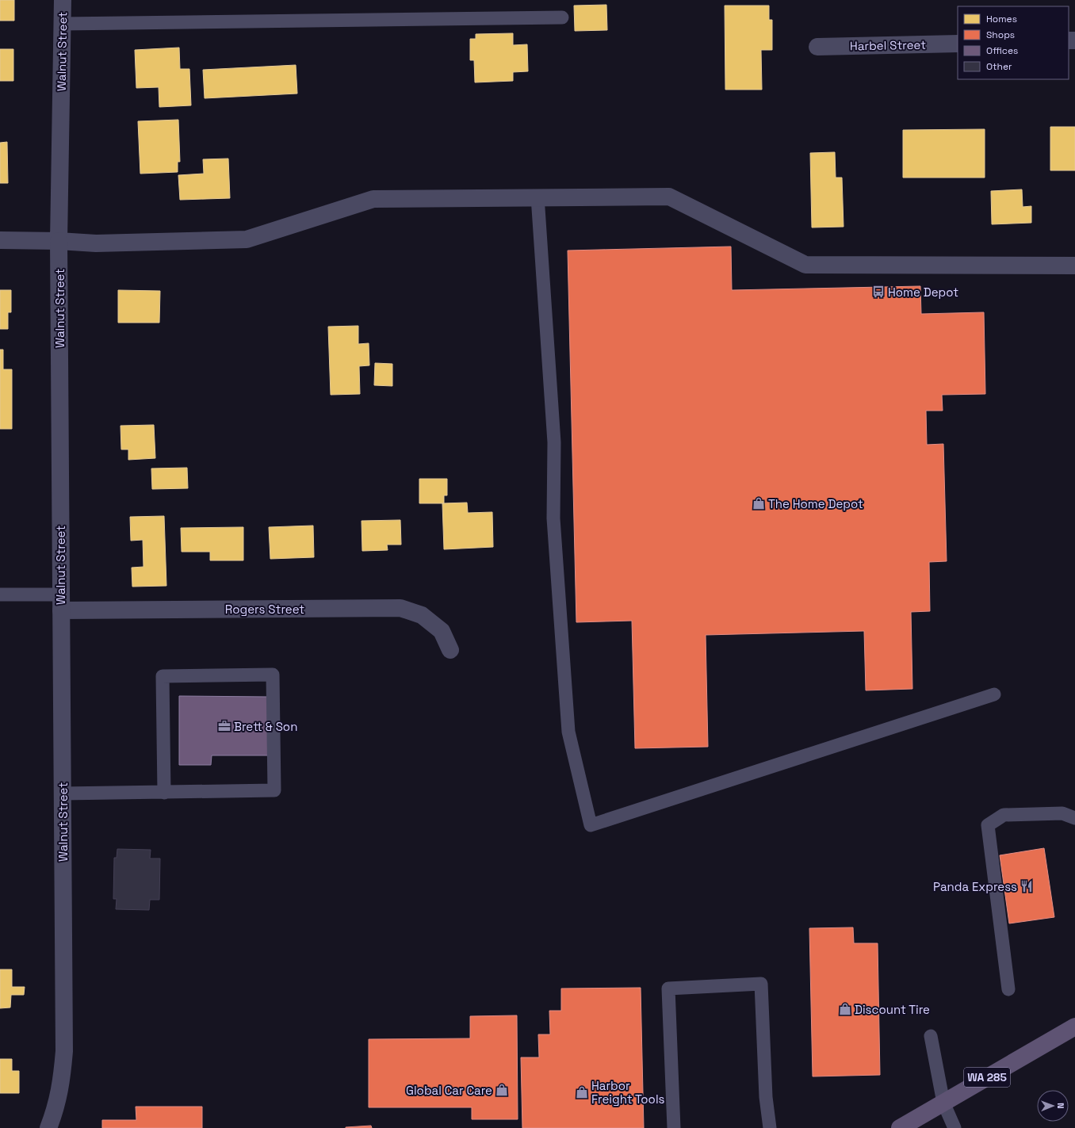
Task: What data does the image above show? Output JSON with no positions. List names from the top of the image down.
{
  "streets": {
    "main road": ["WA 285"],
    "street": ["Harbel Street", "Walnut Street", "Rogers Street"]
  },
  "crossings": [
    ["Walnut Street", "Rogers Street"]
  ],
  "places": {
    "bus stop": ["Home Depot"],
    "shop": [
      "The Home Depot",
      "Discount Tire",
      "Global Car Care",
      "Harbor Freight Tools"
    ],
    "office": ["Brett & Son"],
    "restaurant": ["Panda Express"]
  },
  "legend": [
    "Homes",
    "Shops",
    "Offices",
    "Other"
  ],
  "north": "right"
}
